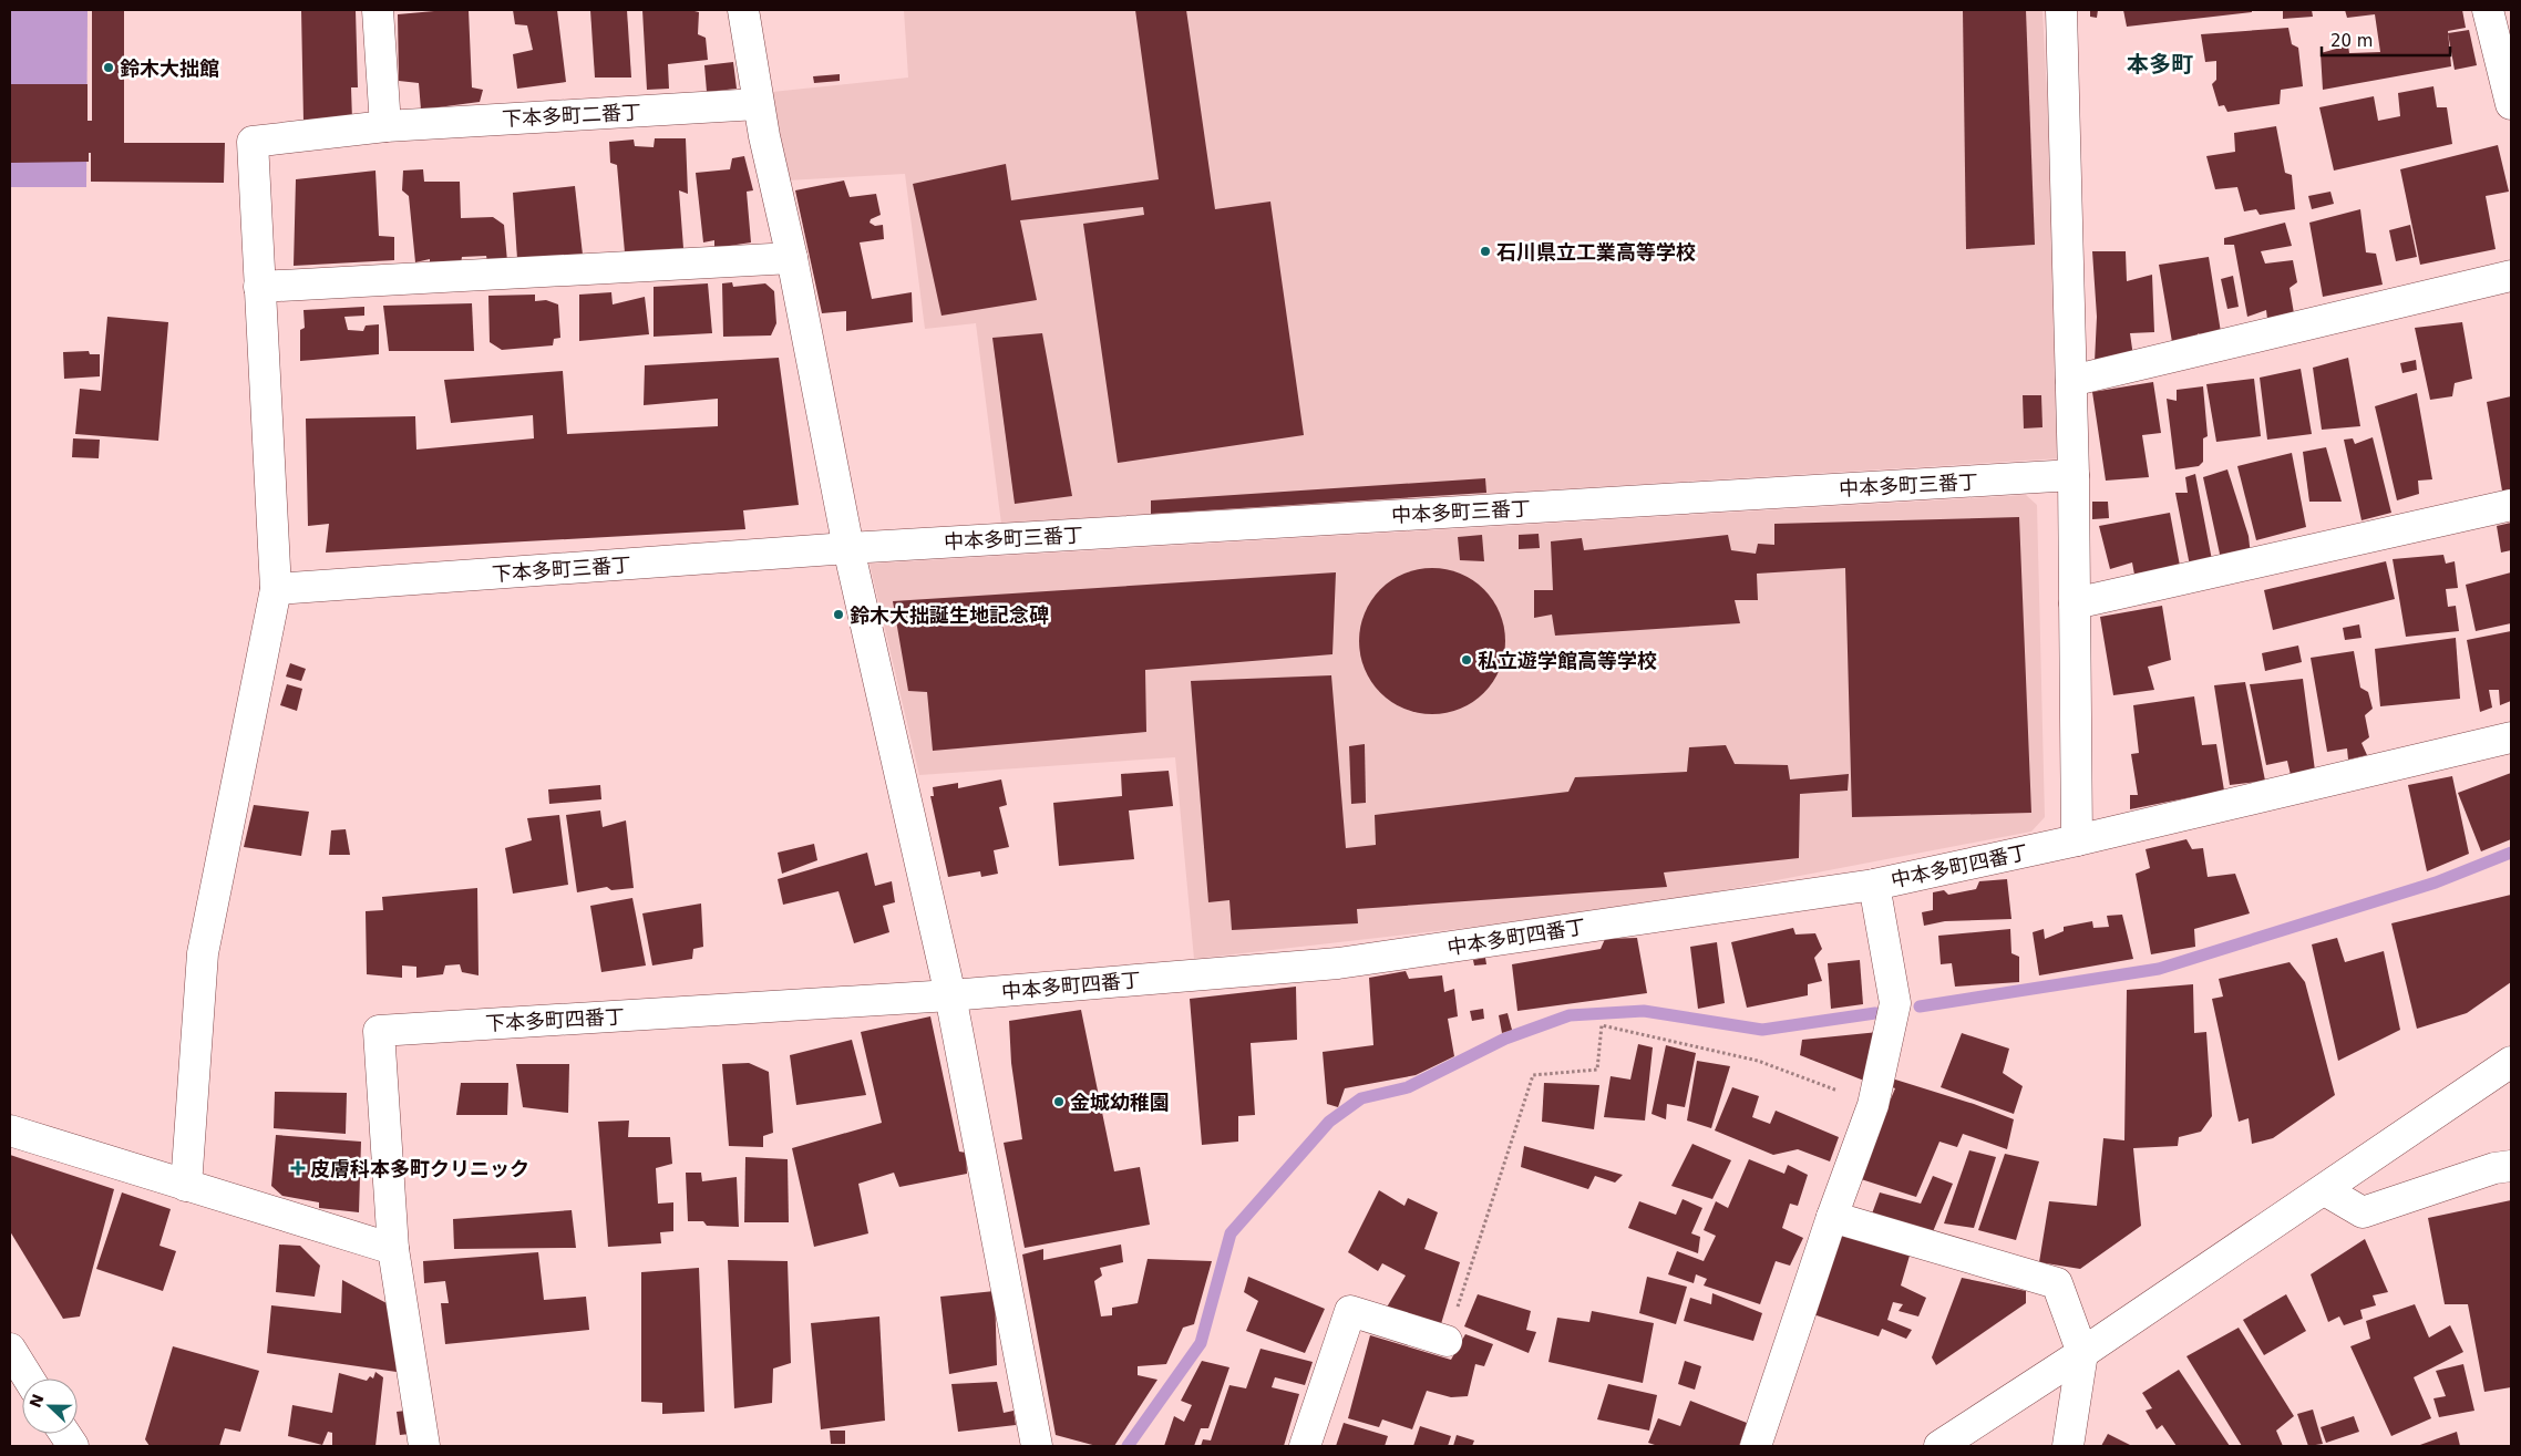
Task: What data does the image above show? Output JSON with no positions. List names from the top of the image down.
{
  "streets": {
    "street": [
      "下本多町二番丁",
      "中本多町三番丁",
      "下本多町三番丁",
      "中本多町四番丁",
      "下本多町四番丁"
    ]
  },
  "crossings": [
    ["中本多町三番丁", "下本多町三番丁"],
    ["中本多町四番丁", "下本多町四番丁"]
  ],
  "districts": ["本多町"],
  "places": {
    "other": [
      "鈴木大拙館",
      "石川県立工業高等学校",
      "鈴木大拙誕生地記念碑",
      "私立遊学館高等学校",
      "金城幼稚園"
    ],
    "health": ["皮膚科本多町クリニック"]
  },
  "scale_bar": "20 m",
  "north": "left"
}
